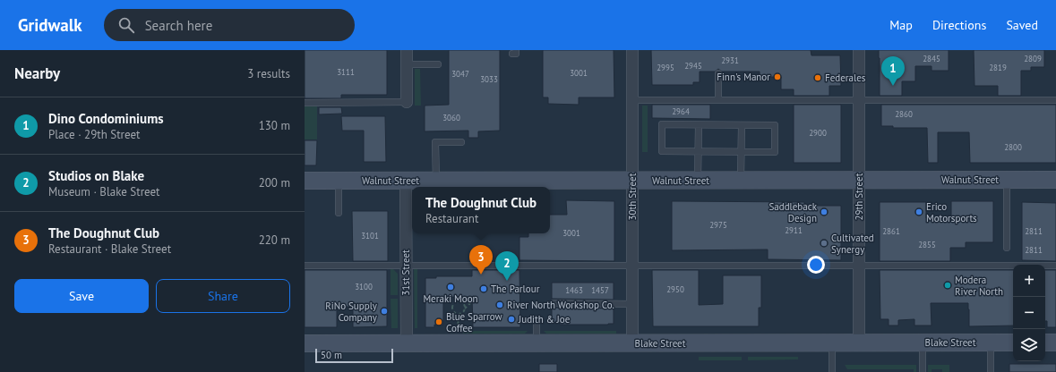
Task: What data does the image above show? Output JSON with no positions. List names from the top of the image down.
{
  "streets": {
    "street": [
      "Walnut Street",
      "30th Street",
      "29th Street",
      "31st Street",
      "Blake Street"
    ]
  },
  "crossings": [
    ["Walnut Street", "30th Street"],
    ["Walnut Street", "29th Street"],
    ["Walnut Street", "31st Street"],
    ["30th Street", "Blake Street"],
    ["29th Street", "Blake Street"],
    ["31st Street", "Blake Street"]
  ],
  "places": [
    "Finn's Manor",
    "Federales",
    "Saddleback Design",
    "Erico Motorsports",
    "Cultivated Synergy",
    "Modera River North",
    "Meraki Moon",
    "The Parlour",
    "River North Workshop Co.",
    "RiNo Supply Company",
    "Judith & Joe",
    "Blue Sparrow Coffee"
  ],
  "house_numbers": [
    "2845",
    "2809",
    "2931",
    "2945",
    "2995",
    "2819",
    "3111",
    "3001",
    "3047",
    "3033",
    "2964",
    "2860",
    "3060",
    "2900",
    "2800",
    "2975",
    "2911",
    "2861",
    "2811",
    "3001",
    "3101",
    "2855",
    "2811",
    "3100",
    "2950",
    "1463",
    "1457"
  ],
  "scale_bar": "50 m",
  "page": {
    "header": "Gridwalk",
    "search": "Search here",
    "nav": ["Map", "Directions", "Saved"],
    "heading": ["Nearby", "3 results"],
    "pins": ["1", "3", "2"],
    "list": [
      {
        "mark": "1",
        "name": "Dino Condominiums",
        "note": "Place · 29th Street",
        "value": "130 m"
      },
      {
        "mark": "2",
        "name": "Studios on Blake",
        "note": "Museum · Blake Street",
        "value": "200 m"
      },
      {
        "mark": "3",
        "name": "The Doughnut Club",
        "note": "Restaurant · Blake Street",
        "value": "220 m"
      }
    ],
    "popup": ["The Doughnut Club", "Restaurant"],
    "map_buttons": ["+", "−"],
    "buttons": ["Save", "Share"],
    "scale": "50 m"
  }
}
